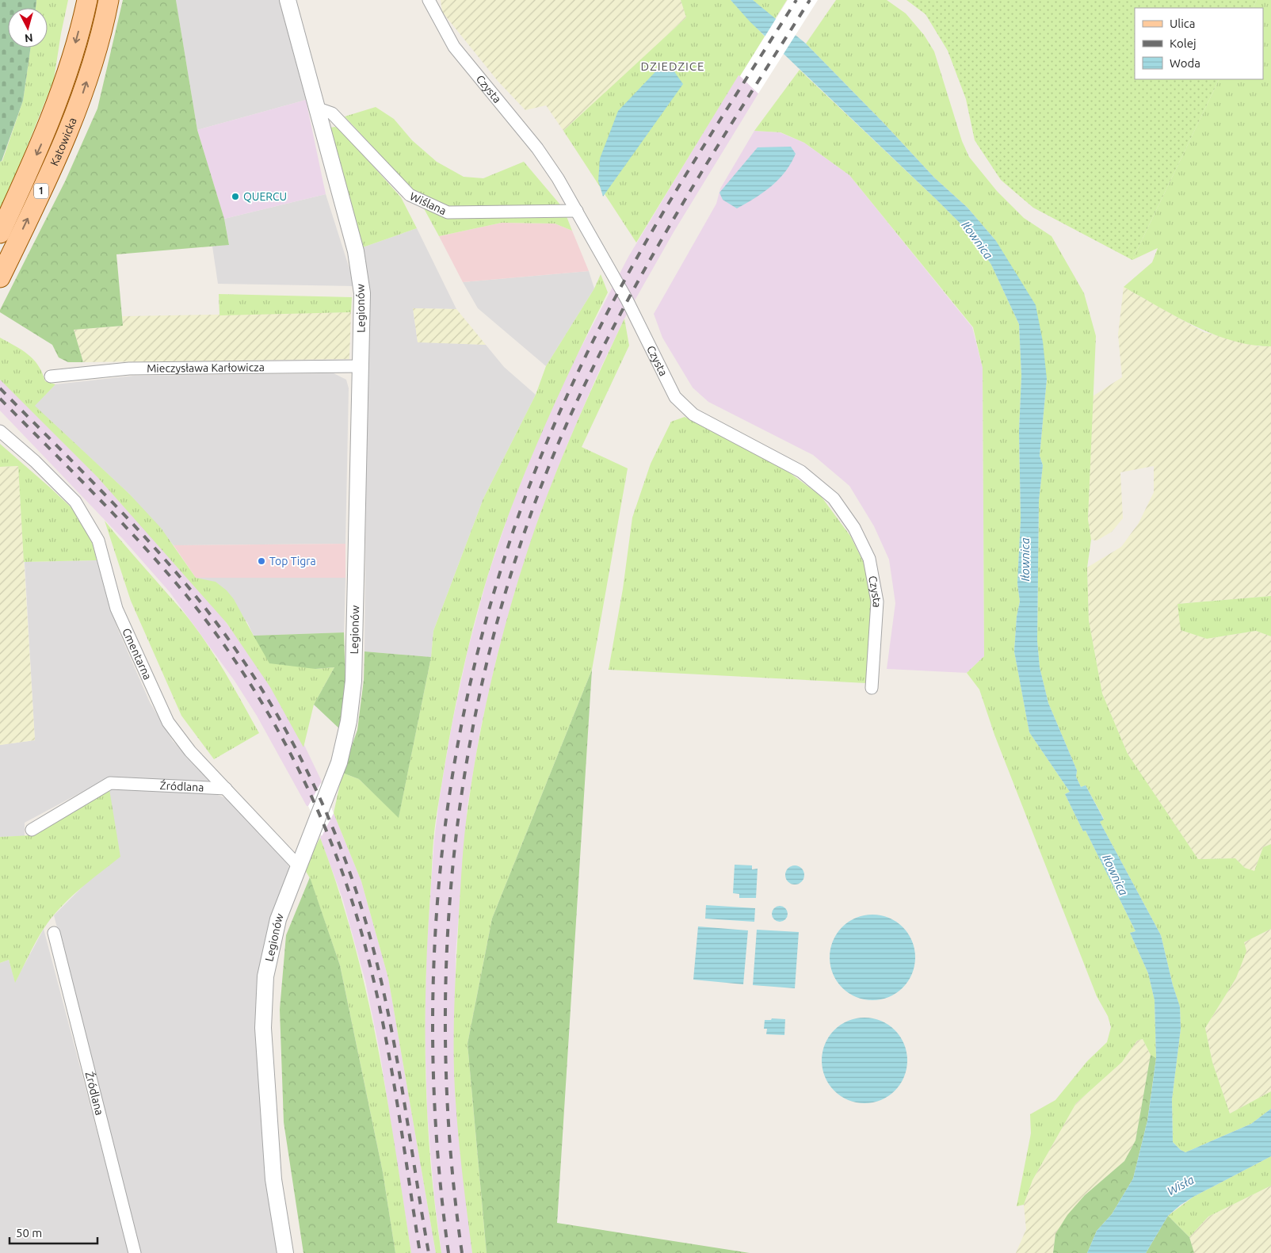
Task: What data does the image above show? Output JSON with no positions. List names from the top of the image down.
{
  "streets": {
    "main road": ["Katowicka", "1"],
    "street": [
      "Czysta",
      "Wiślana",
      "Legionów",
      "Mieczysława Karłowicza",
      "Cmentarna",
      "Źródlana"
    ]
  },
  "crossings": [
    ["Czysta", "Wiślana"],
    ["Wiślana", "Legionów"],
    ["Legionów", "Mieczysława Karłowicza"],
    ["Legionów", "Cmentarna"],
    ["Cmentarna", "Źródlana"]
  ],
  "districts": ["DZIEDZICE"],
  "water": ["Iłownica", "Wisła"],
  "places": ["QUERCU", "Top Tigra"],
  "legend": ["Ulica", "Kolej", "Woda"],
  "scale_bar": "50 m",
  "north": "bottom"
}
